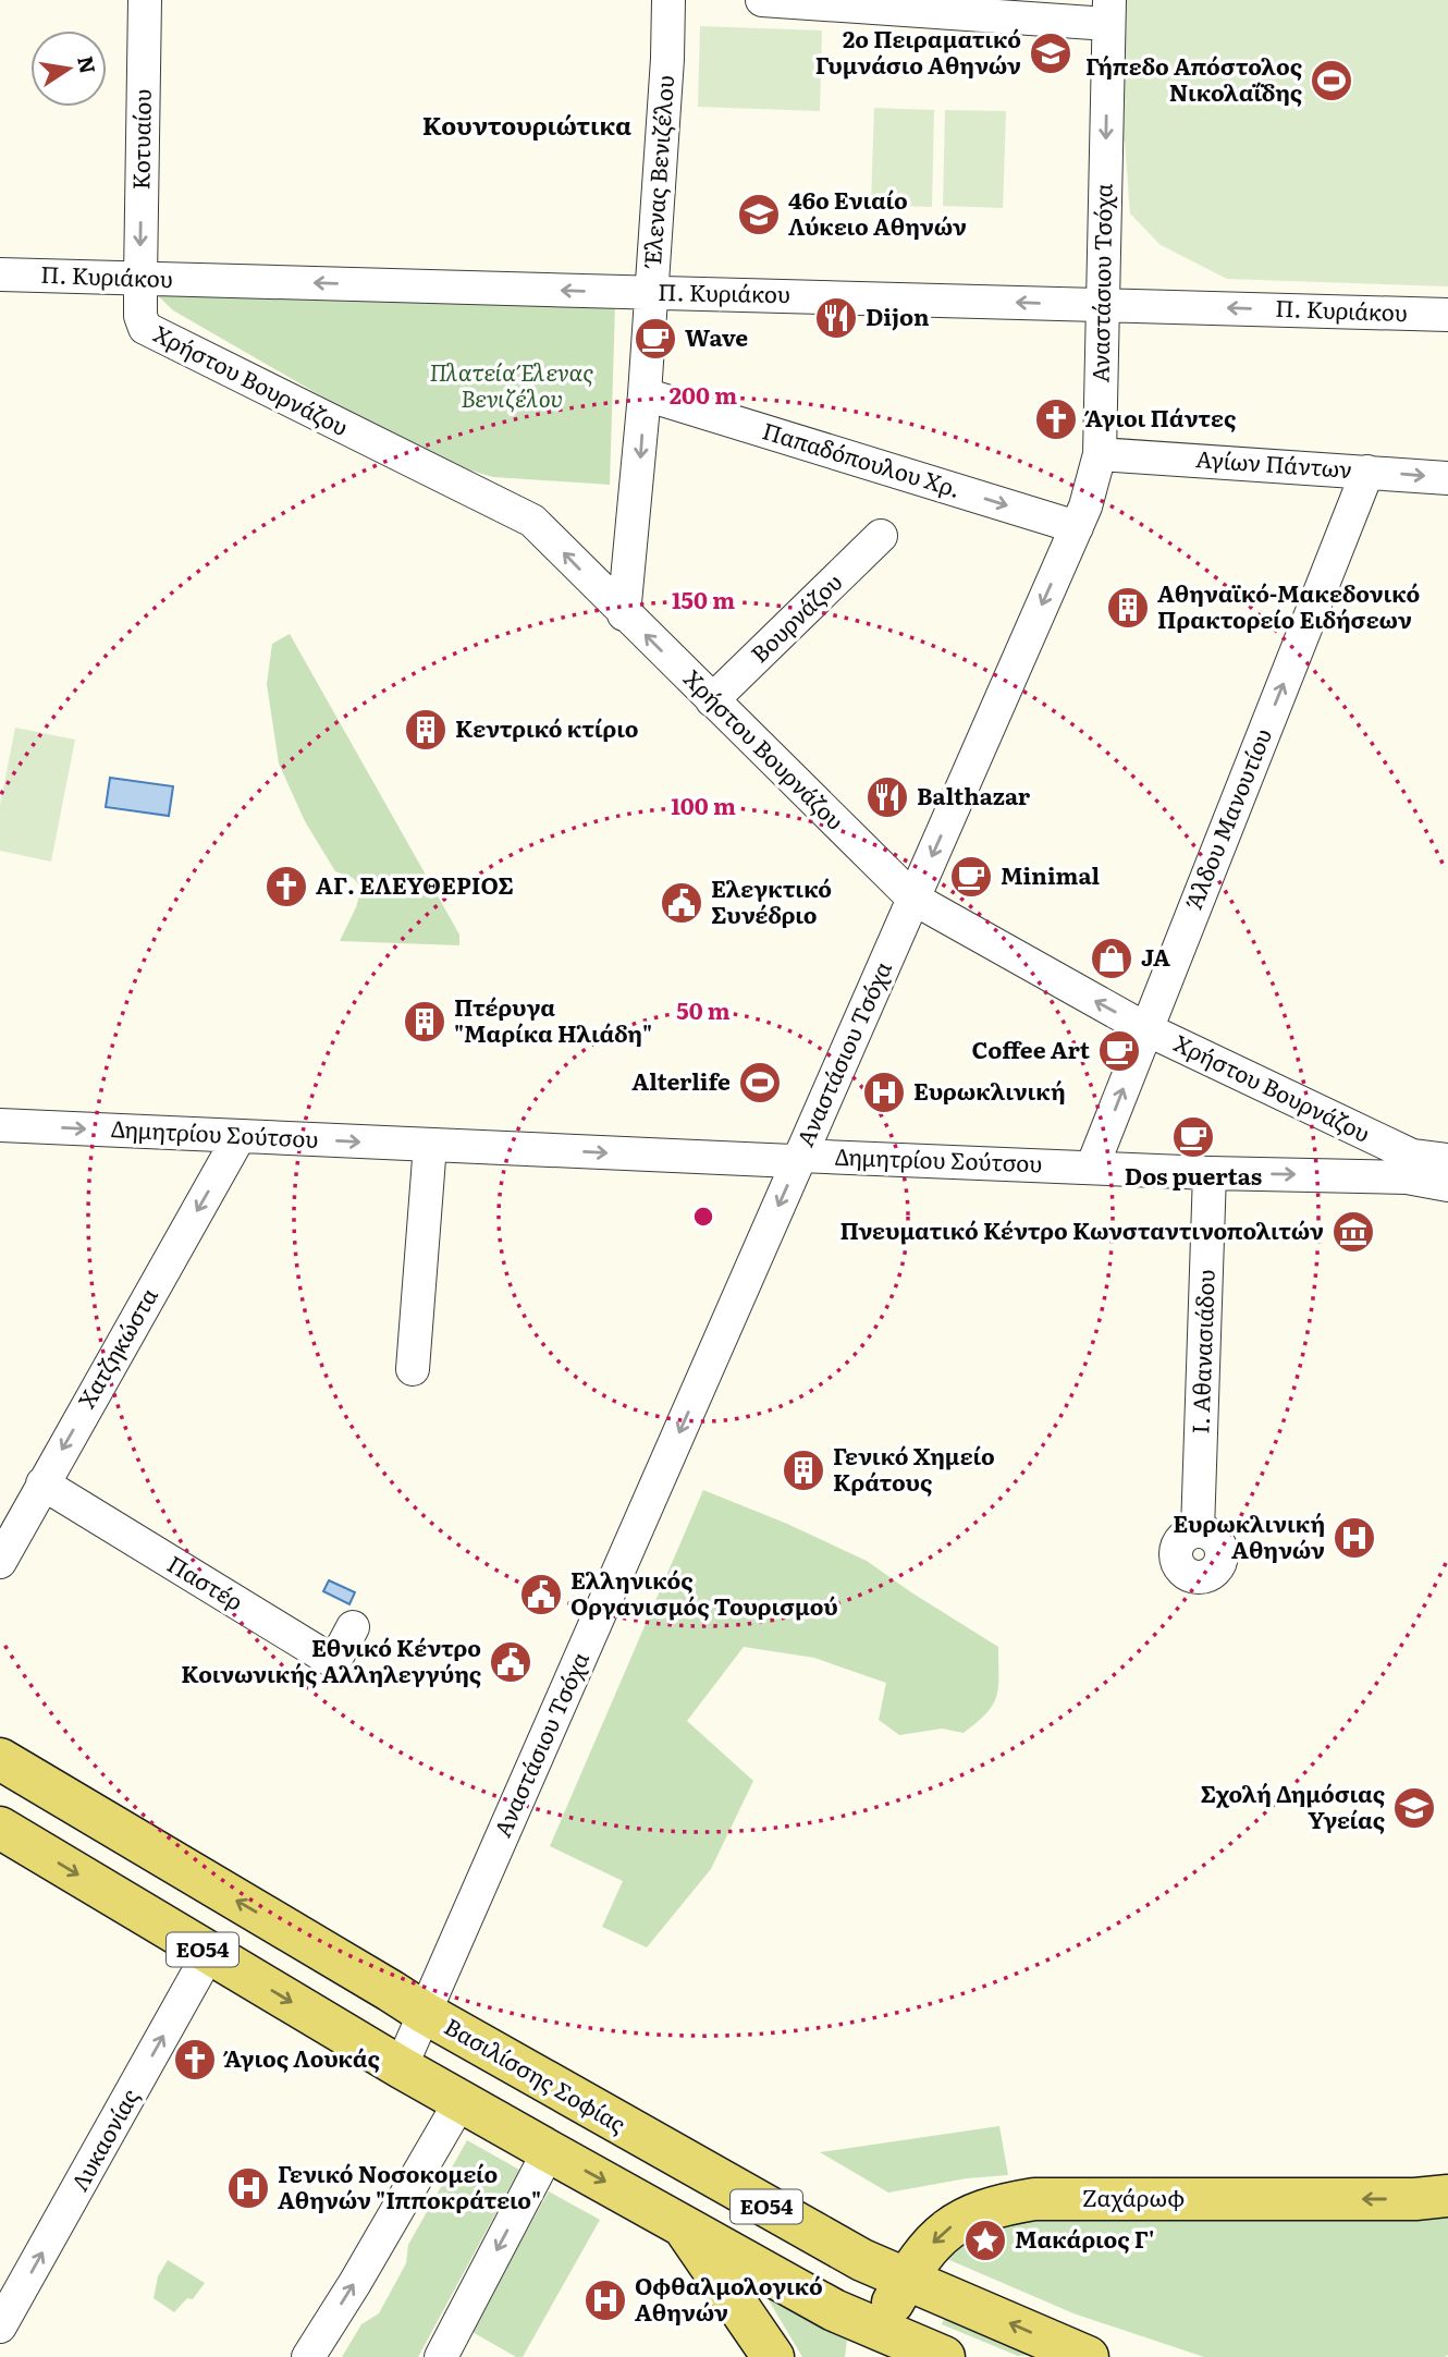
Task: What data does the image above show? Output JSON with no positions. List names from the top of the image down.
{
  "streets": {
    "main road": ["ΕΟ54", "Βασιλίσσης Σοφίας", "Ζαχάρωφ"],
    "street": [
      "Κοτυαίου",
      "Έλενας Βενιζέλου",
      "Π. Κυριάκου",
      "Αναστάσιου Τσόχα",
      "Χρήστου Βουρνάζου",
      "Παπαδόπουλου Χρ.",
      "Αγίων Πάντων",
      "Βουρνάζου",
      "Άλδου Μανουτίου",
      "Δημητρίου Σούτσου",
      "Χατζηκώστα",
      "Ι. Αθανασιάδου",
      "Παστέρ",
      "Λυκαονίας"
    ]
  },
  "crossings": [
    ["Κοτυαίου", "Π. Κυριάκου"],
    ["Κοτυαίου", "Χρήστου Βουρνάζου"],
    ["Έλενας Βενιζέλου", "Π. Κυριάκου"],
    ["Έλενας Βενιζέλου", "Χρήστου Βουρνάζου"],
    ["Έλενας Βενιζέλου", "Παπαδόπουλου Χρ."],
    ["Π. Κυριάκου", "Αναστάσιου Τσόχα"],
    ["Π. Κυριάκου", "Χρήστου Βουρνάζου"],
    ["Αναστάσιου Τσόχα", "Χρήστου Βουρνάζου"],
    ["Αναστάσιου Τσόχα", "Παπαδόπουλου Χρ."],
    ["Αναστάσιου Τσόχα", "Αγίων Πάντων"],
    ["Αναστάσιου Τσόχα", "Δημητρίου Σούτσου"],
    ["Αναστάσιου Τσόχα", "ΕΟ54"],
    ["Αναστάσιου Τσόχα", "Βασιλίσσης Σοφίας"],
    ["Χρήστου Βουρνάζου", "Βουρνάζου"],
    ["Χρήστου Βουρνάζου", "Άλδου Μανουτίου"],
    ["Αγίων Πάντων", "Άλδου Μανουτίου"],
    ["Άλδου Μανουτίου", "Δημητρίου Σούτσου"],
    ["Δημητρίου Σούτσου", "Χατζηκώστα"],
    ["Δημητρίου Σούτσου", "Ι. Αθανασιάδου"],
    ["Χατζηκώστα", "Παστέρ"],
    ["ΕΟ54", "Λυκαονίας"],
    ["Βασιλίσσης Σοφίας", "Ζαχάρωφ"]
  ],
  "one_way": [
    "Κοτυαίου",
    "Έλενας Βενιζέλου",
    "Π. Κυριάκου",
    "Αναστάσιου Τσόχα",
    "Χρήστου Βουρνάζου",
    "Παπαδόπουλου Χρ.",
    "Άλδου Μανουτίου",
    "Δημητρίου Σούτσου",
    "Ζαχάρωφ"
  ],
  "districts": ["Κουντουριώτικα"],
  "parks": ["Πλατεία Έλενας Βενιζέλου"],
  "places": {
    "school or university": ["2ο Πειραματικό Γυμνάσιο Αθηνών", "46ο Ενιαίο Λύκειο Αθηνών", "Σχολή Δημόσιας Υγείας"],
    "sports": ["Γήπεδο Απόστολος Νικολαΐδης", "Alterlife"],
    "restaurant": ["Dijon", "Balthazar"],
    "cafe": [
      "Wave",
      "Minimal",
      "Coffee Art",
      "Dos puertas"
    ],
    "church": ["Άγιοι Πάντες", "ΑΓ. ΕΛΕΥΘΕΡΙΟΣ", "Άγιος Λουκάς"],
    "building": [
      "Αθηναϊκό-Μακεδονικό Πρακτορείο Ειδήσεων",
      "Κεντρικό κτίριο",
      "Πτέρυγα \"Μαρίκα Ηλιάδη\"",
      "Γενικό Χημείο Κράτους"
    ],
    "public building": ["Ελεγκτικό Συνέδριο", "Ελληνικός Οργανισμός Τουρισμού", "Εθνικό Κέντρο Κοινωνικής Αλληλεγγύης"],
    "shop": ["JA"],
    "hospital": [
      "Ευρωκλινική",
      "Ευρωκλινική Αθηνών",
      "Γενικό Νοσοκομείο Αθηνών \"Ιπποκράτειο\"",
      "Οφθαλμολογικό Αθηνών"
    ],
    "museum": ["Πνευματικό Κέντρο Κωνσταντινοπολιτών"],
    "place": ["Μακάριος Γ'"]
  },
  "north": "right",
  "rings": [
    "200 m",
    "150 m",
    "100 m",
    "50 m"
  ]
}
